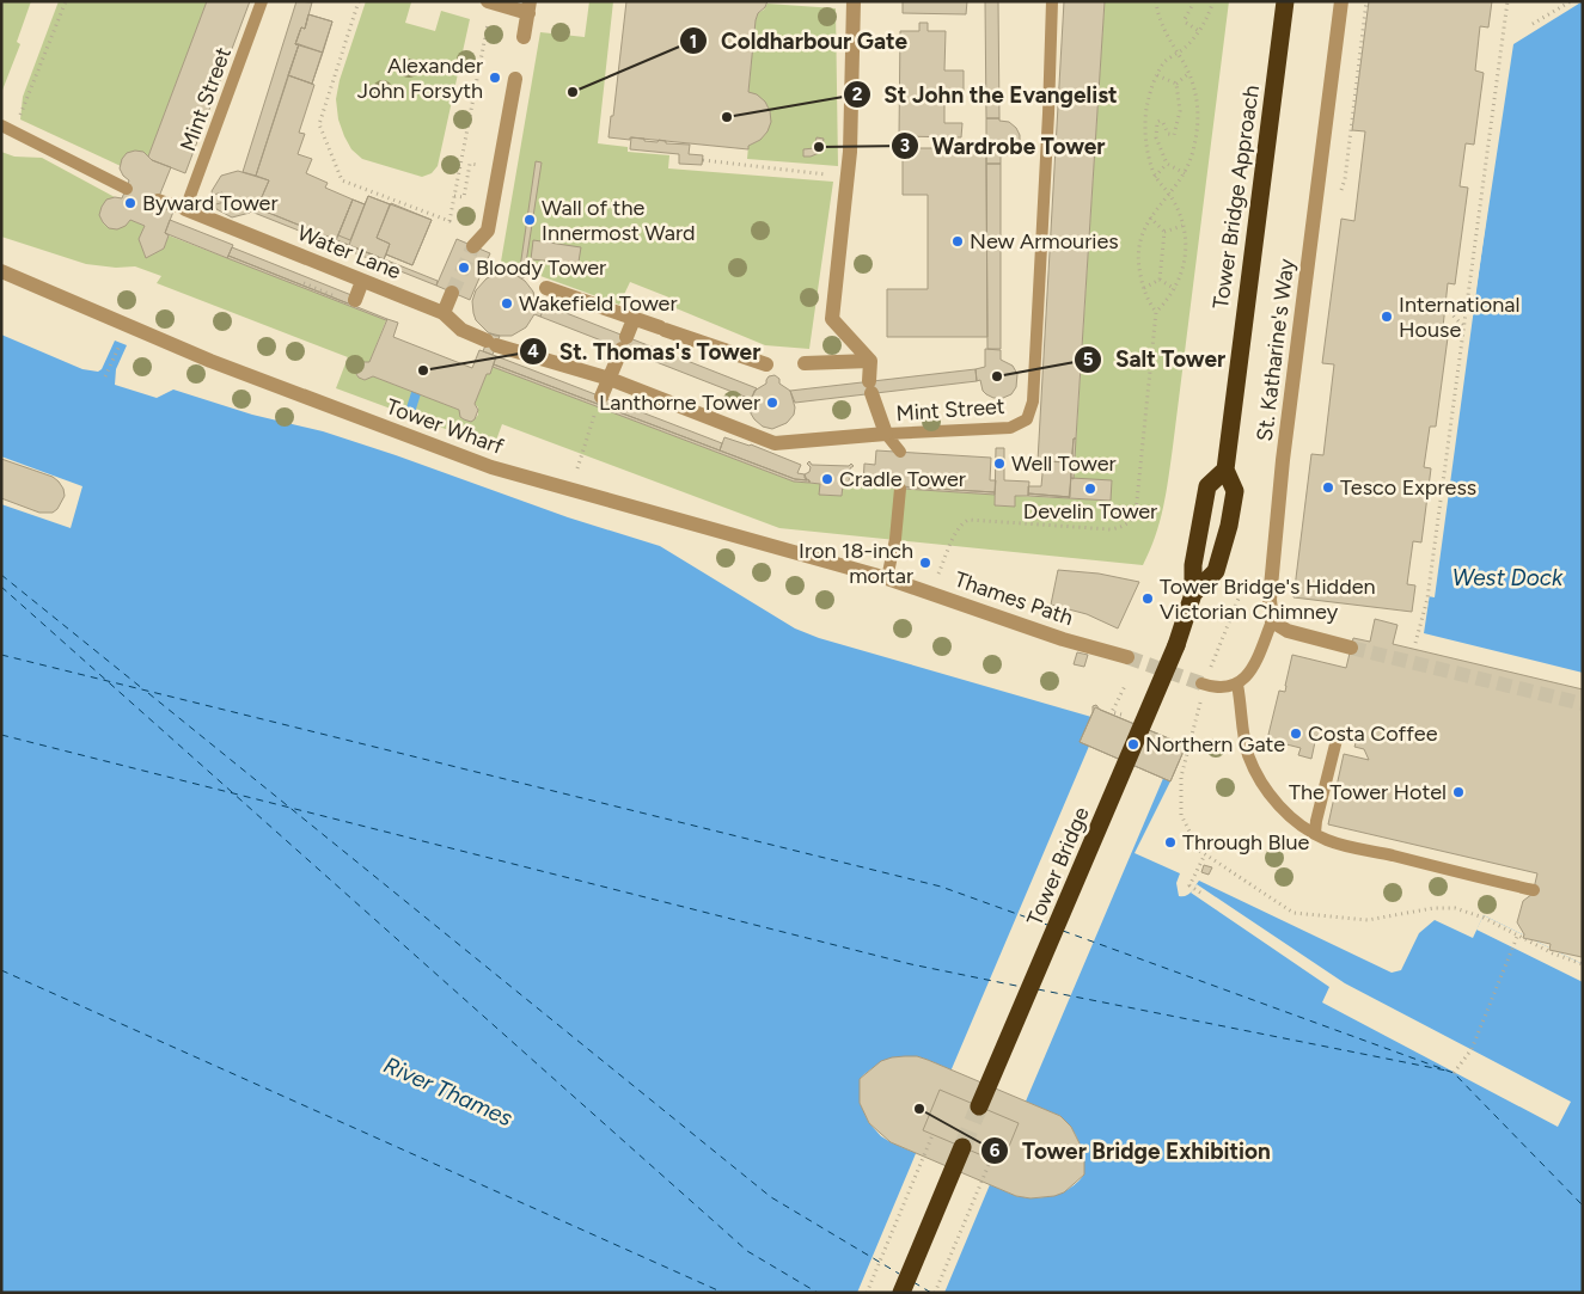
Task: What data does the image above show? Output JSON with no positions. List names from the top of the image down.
{
  "streets": {
    "highway": ["Tower Bridge Approach", "Tower Bridge"],
    "street": [
      "Water Lane",
      "St. Katharine's Way",
      "Tower Wharf",
      "Thames Path"
    ],
    "lane": ["Mint Street"]
  },
  "crossings": [
    ["Mint Street", "Water Lane"],
    ["Tower Bridge Approach", "Tower Bridge"],
    ["Tower Wharf", "Thames Path"]
  ],
  "water": ["West Dock", "River Thames"],
  "places": [
    "Alexander John Forsyth",
    "Coldharbour Gate",
    "St John the Evangelist",
    "Wardrobe Tower",
    "Byward Tower",
    "Wall of the Innermost Ward",
    "New Armouries",
    "Bloody Tower",
    "Wakefield Tower",
    "International House",
    "St. Thomas's Tower",
    "Salt Tower",
    "Lanthorne Tower",
    "Well Tower",
    "Cradle Tower",
    "Tesco Express",
    "Develin Tower",
    "Iron 18-inch mortar",
    "Tower Bridge's Hidden Victorian Chimney",
    "Costa Coffee",
    "Northern Gate",
    "The Tower Hotel",
    "Through Blue",
    "Tower Bridge Exhibition"
  ]
}
